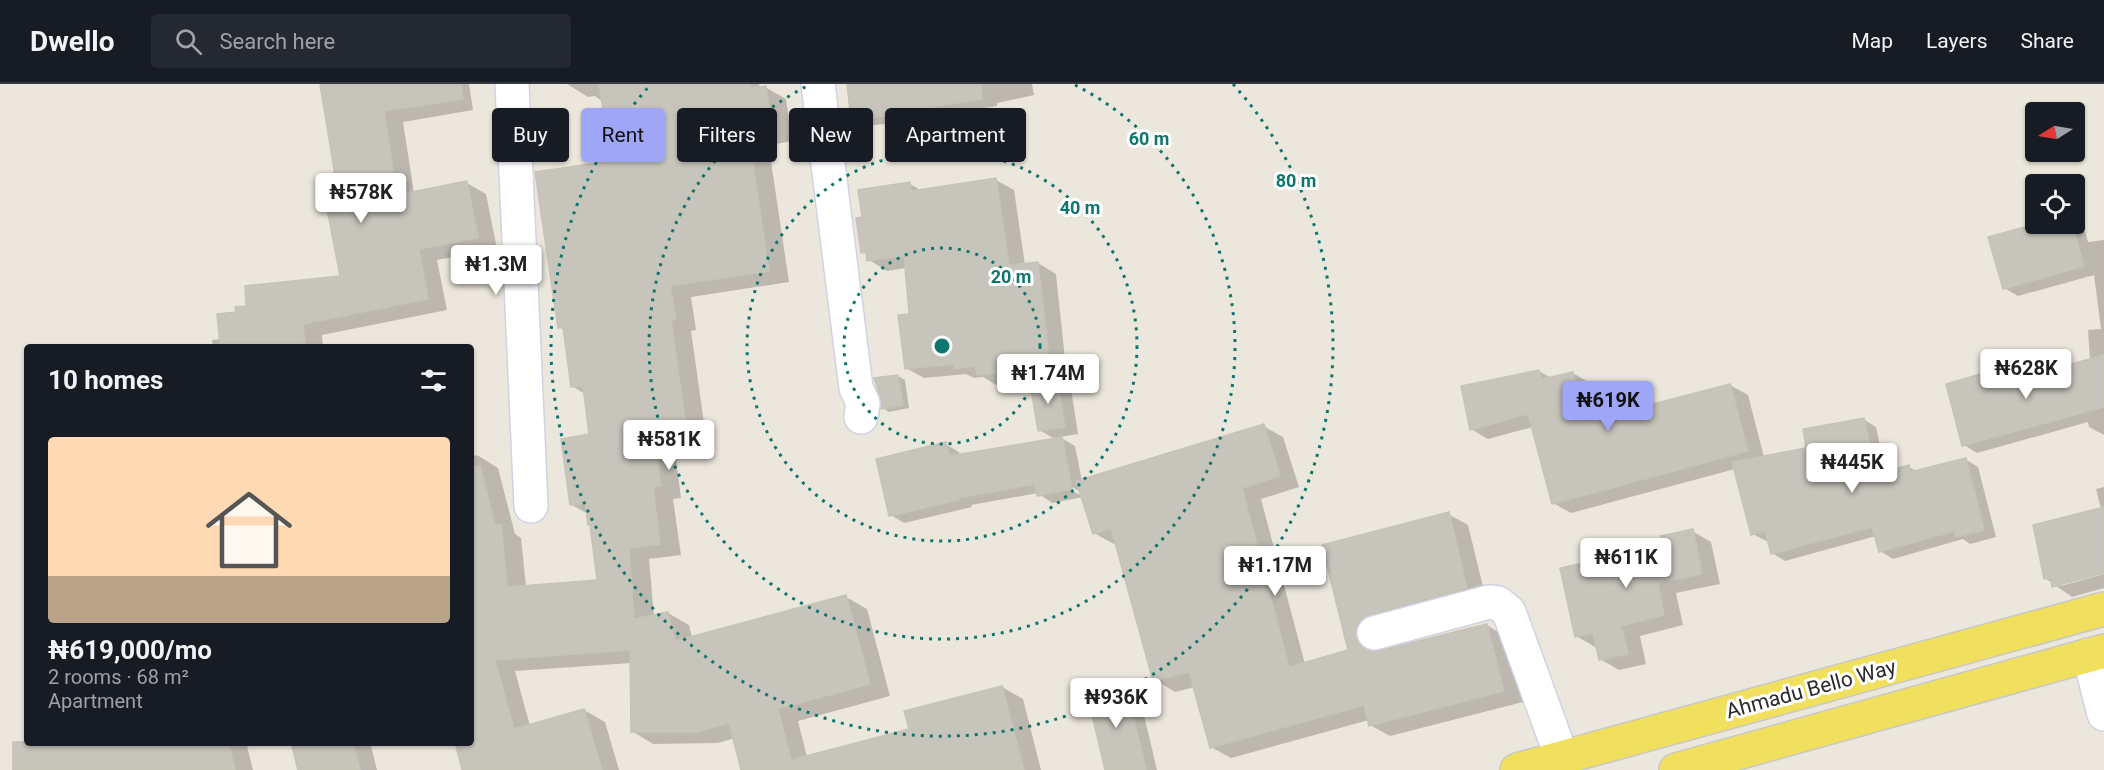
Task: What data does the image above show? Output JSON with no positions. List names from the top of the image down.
{
  "streets": {
    "main road": ["Ahmadu Bello Way"]
  },
  "north": "left",
  "page": {
    "header": "Dwello",
    "search": "Search here",
    "nav": ["Map", "Layers", "Share"],
    "chip": [
      "Buy",
      "Rent",
      "Filters",
      "New",
      "Apartment"
    ],
    "price": [
      "₦578K",
      "₦1.3M",
      "₦628K",
      "₦1.74M",
      "₦619K",
      "₦581K",
      "₦445K",
      "₦611K",
      "₦1.17M",
      "₦936K"
    ],
    "heading": "10 homes",
    "list": [
      {
        "name": "₦619,000/mo",
        "note": "2 rooms · 68 m² · Apartment"
      }
    ]
  },
  "rings": [
    "60 m",
    "80 m",
    "40 m",
    "20 m"
  ]
}
